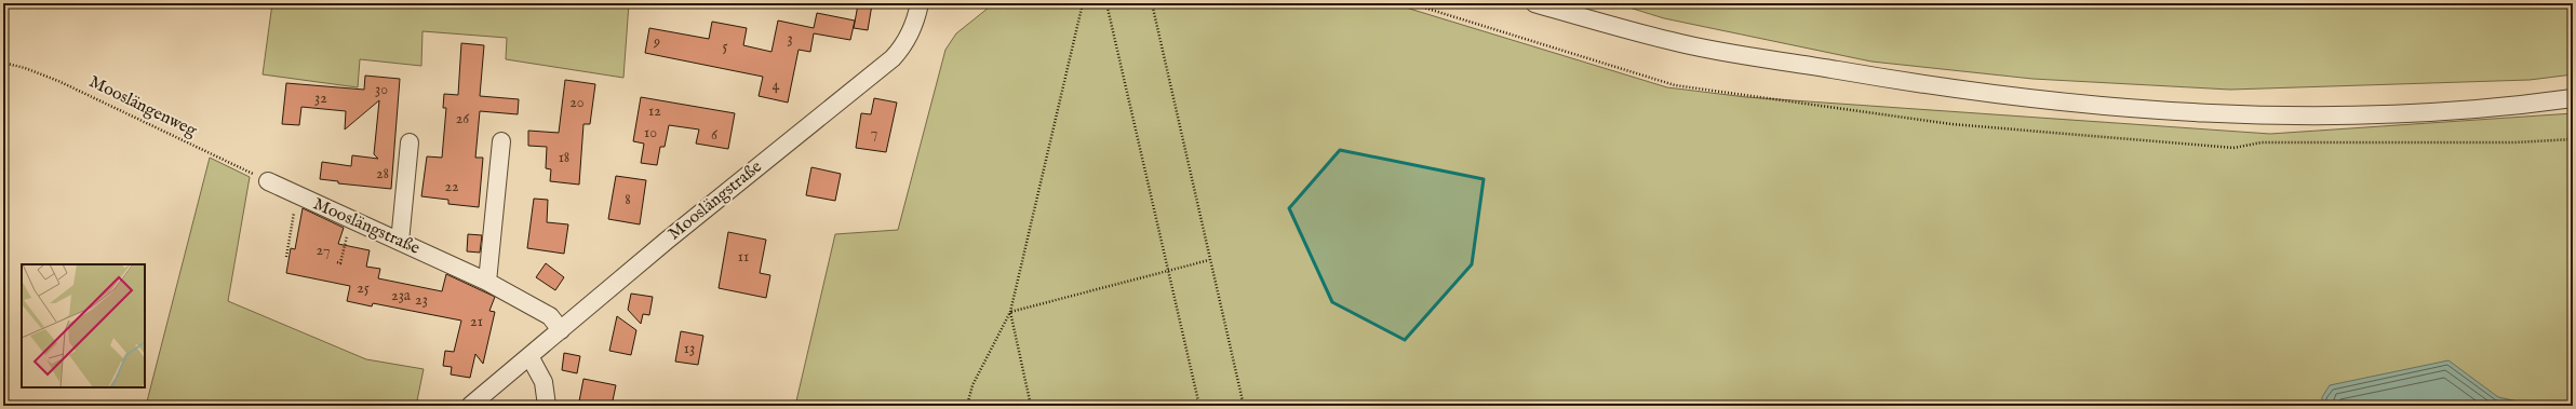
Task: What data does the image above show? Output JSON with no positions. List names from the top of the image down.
{
  "streets": {
    "street": ["Mooslängstraße"],
    "path": ["Mooslängenweg"]
  },
  "crossings": [
    ["Mooslängenweg", "Mooslängstraße"]
  ],
  "house_numbers": [
    "3",
    "9",
    "5",
    "4",
    "30",
    "32",
    "20",
    "12",
    "26",
    "10",
    "7",
    "6",
    "18",
    "28",
    "22",
    "8",
    "27",
    "11",
    "25",
    "23a",
    "23",
    "21",
    "13"
  ]
}
